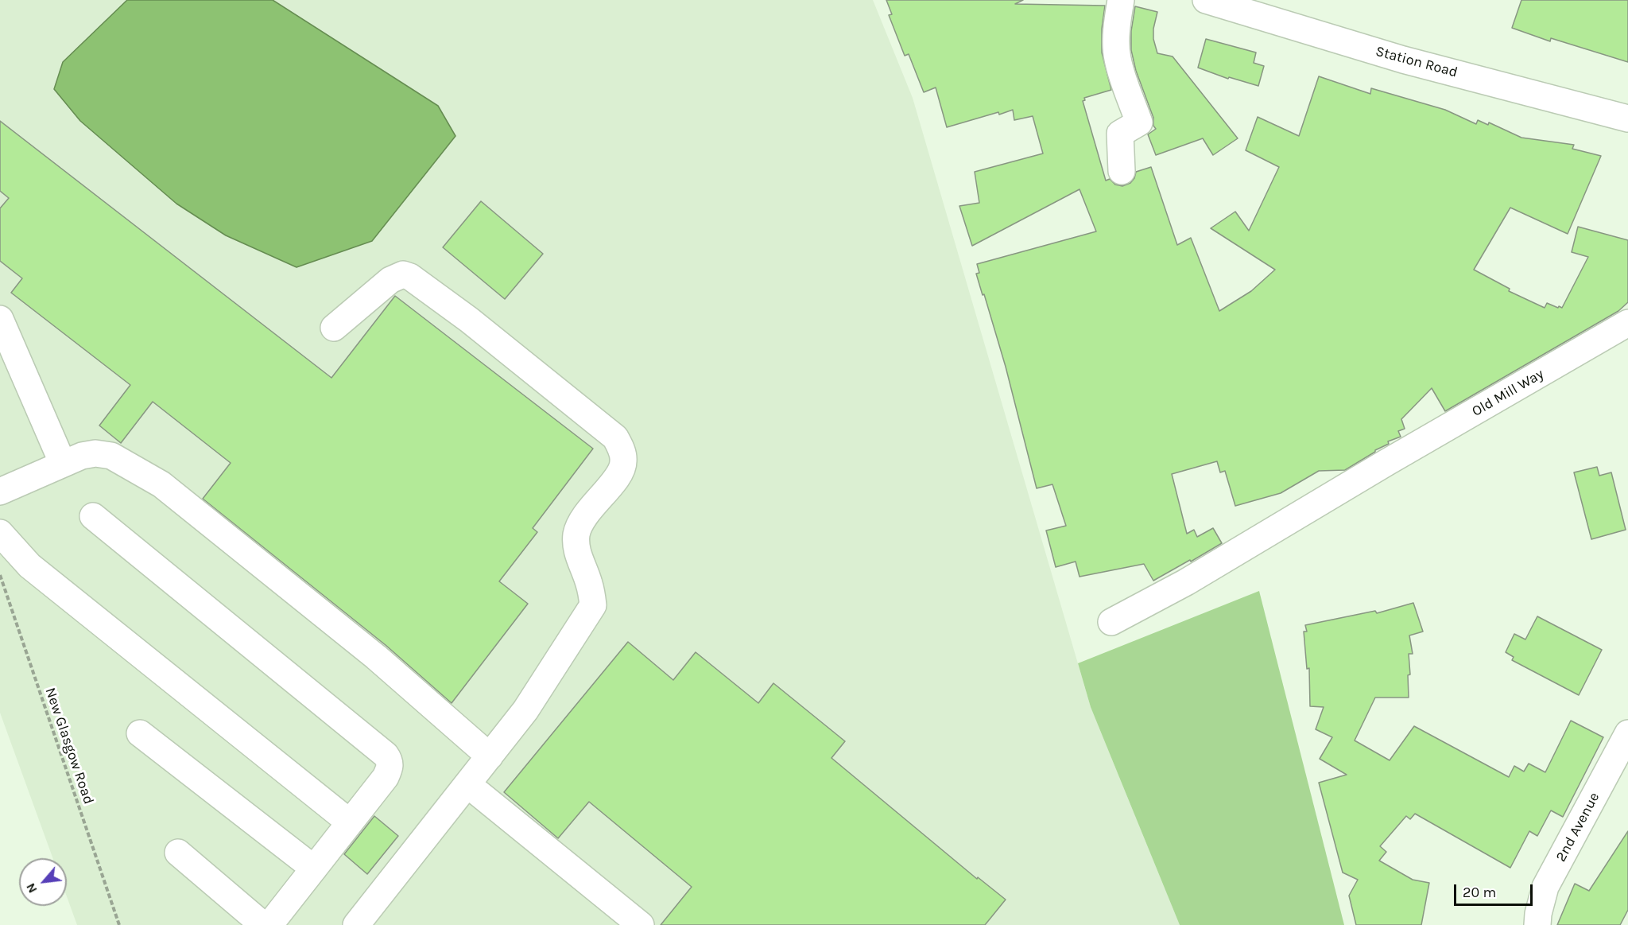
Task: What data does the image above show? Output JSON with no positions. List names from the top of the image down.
{
  "streets": {
    "street": ["Station Road", "Old Mill Way", "2nd Avenue"],
    "path": ["New Glasgow Road"]
  },
  "scale_bar": "20 m",
  "north": "bottom left"
}
